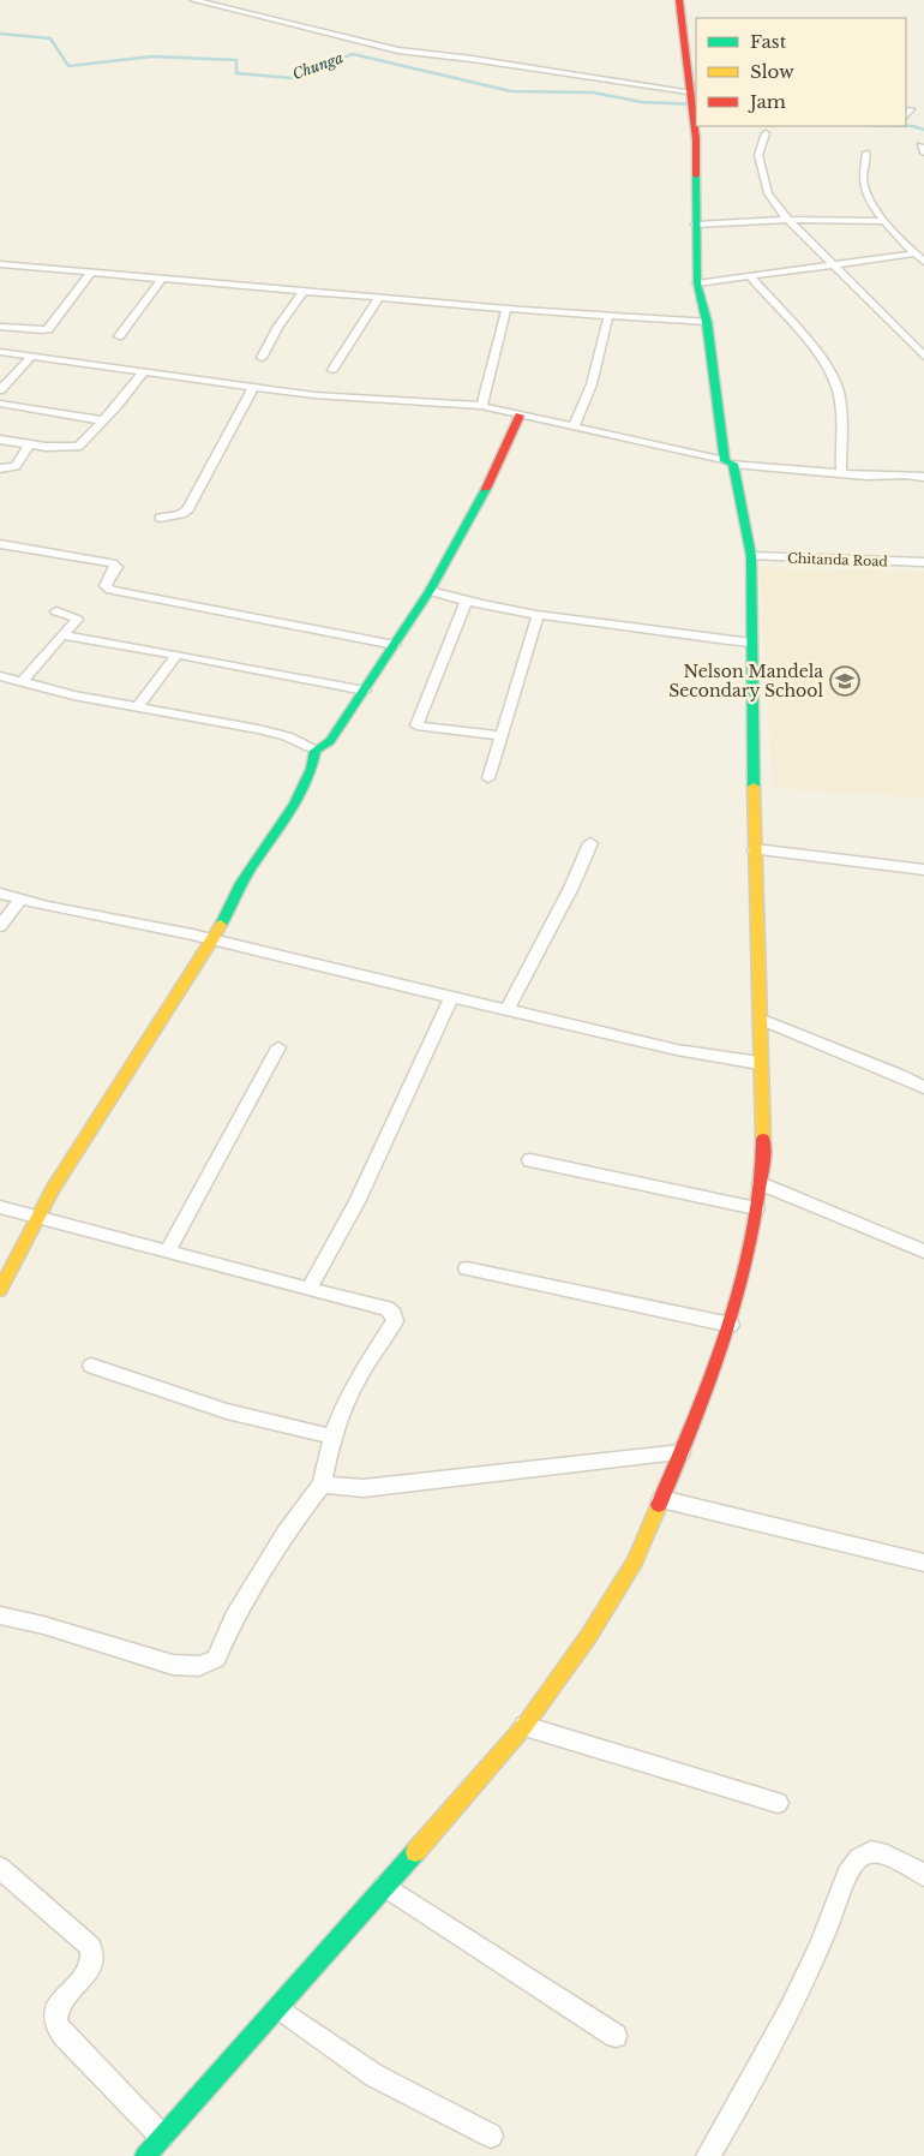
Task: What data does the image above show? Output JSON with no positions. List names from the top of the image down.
{
  "streets": {
    "street": ["Chitanda Road"]
  },
  "water": ["Chunga"],
  "places": {
    "school or university": ["Nelson Mandela Secondary School"]
  },
  "legend": ["Fast", "Slow", "Jam"]
}
